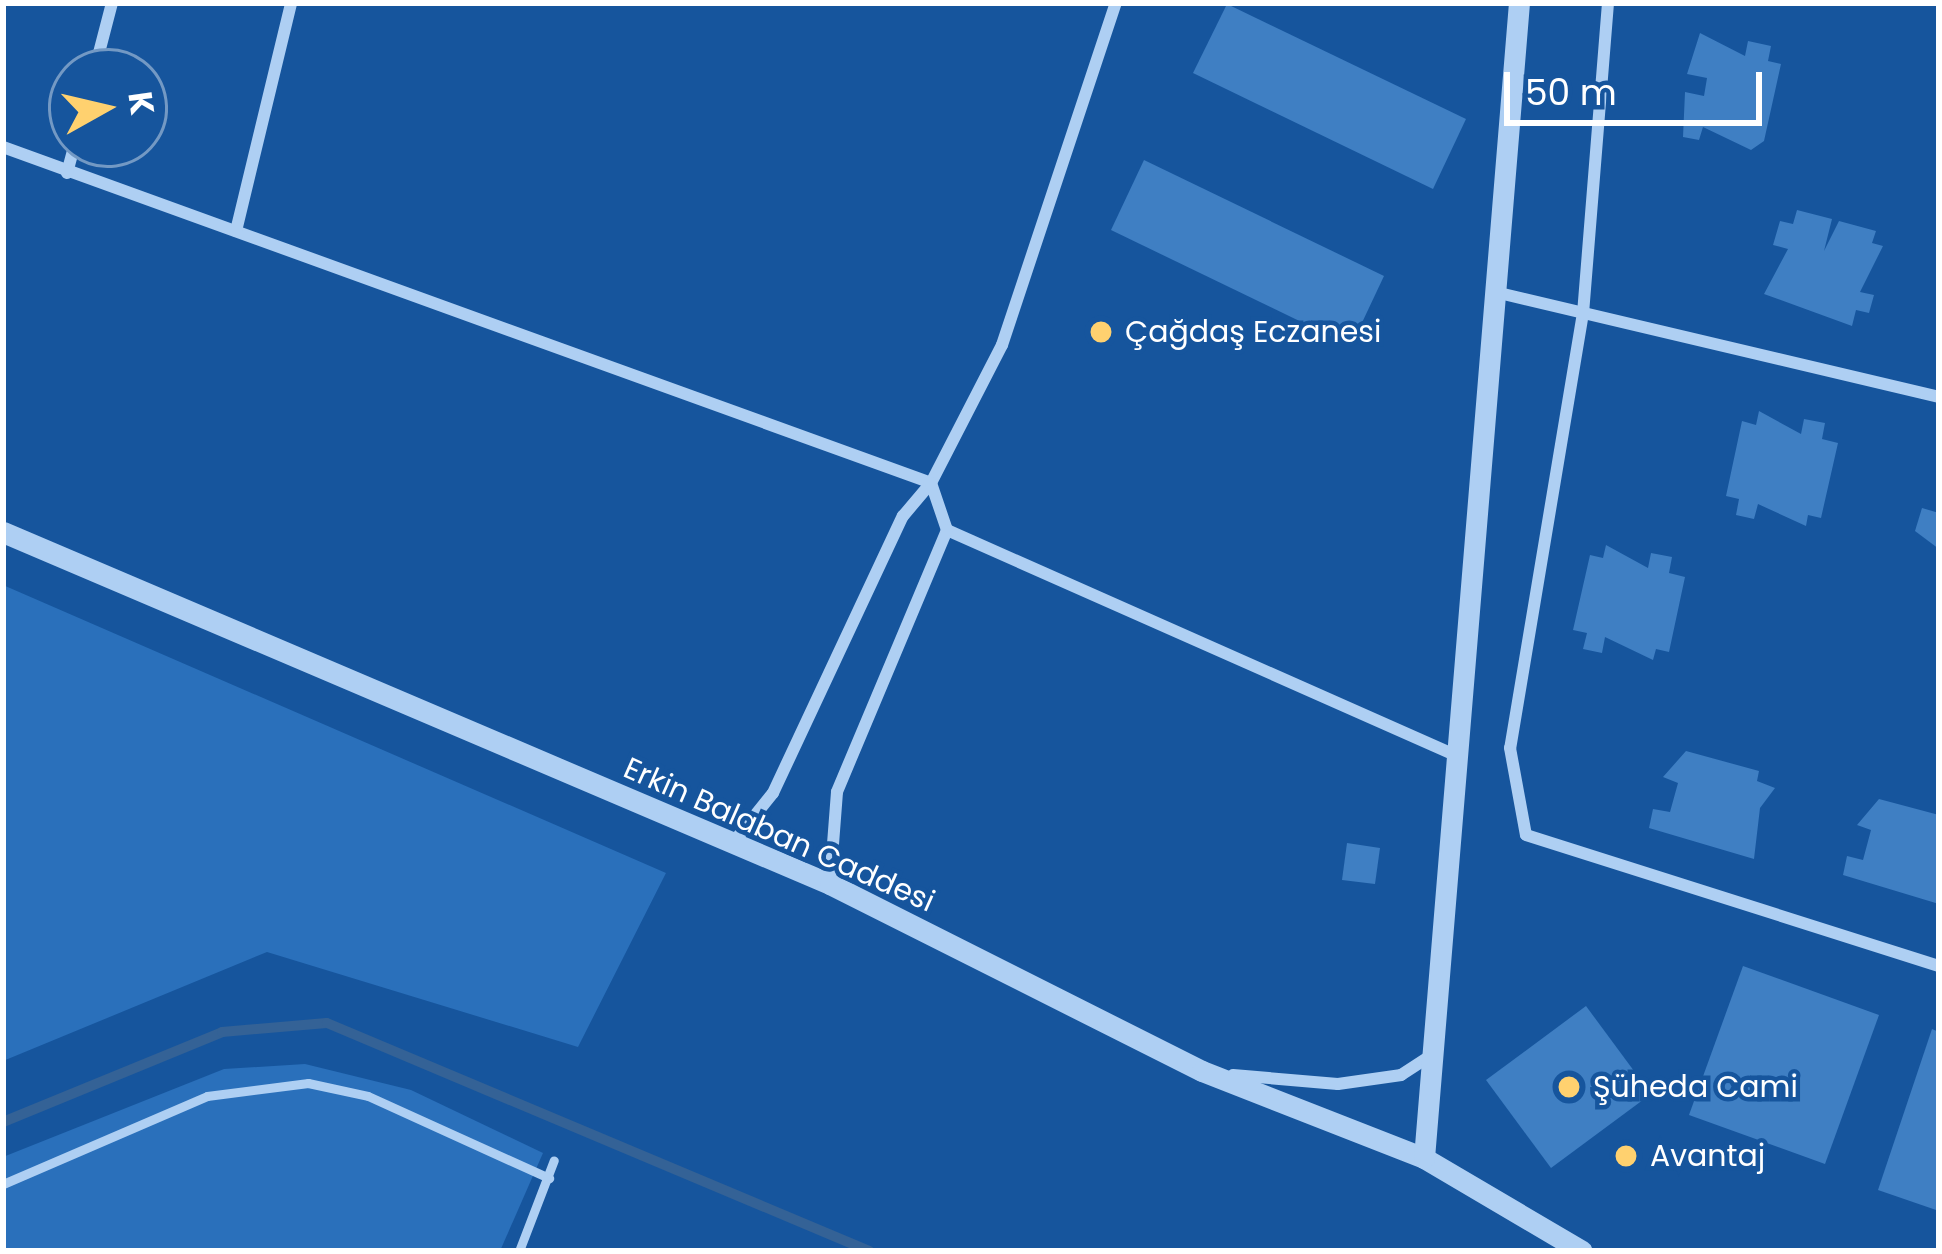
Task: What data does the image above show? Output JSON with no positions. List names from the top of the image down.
{
  "streets": {
    "street": ["Erkin Balaban Caddesi"]
  },
  "places": ["Çağdaş Eczanesi", "Şüheda Cami", "Avantaj"],
  "scale_bar": "50 m",
  "north": "right"
}
